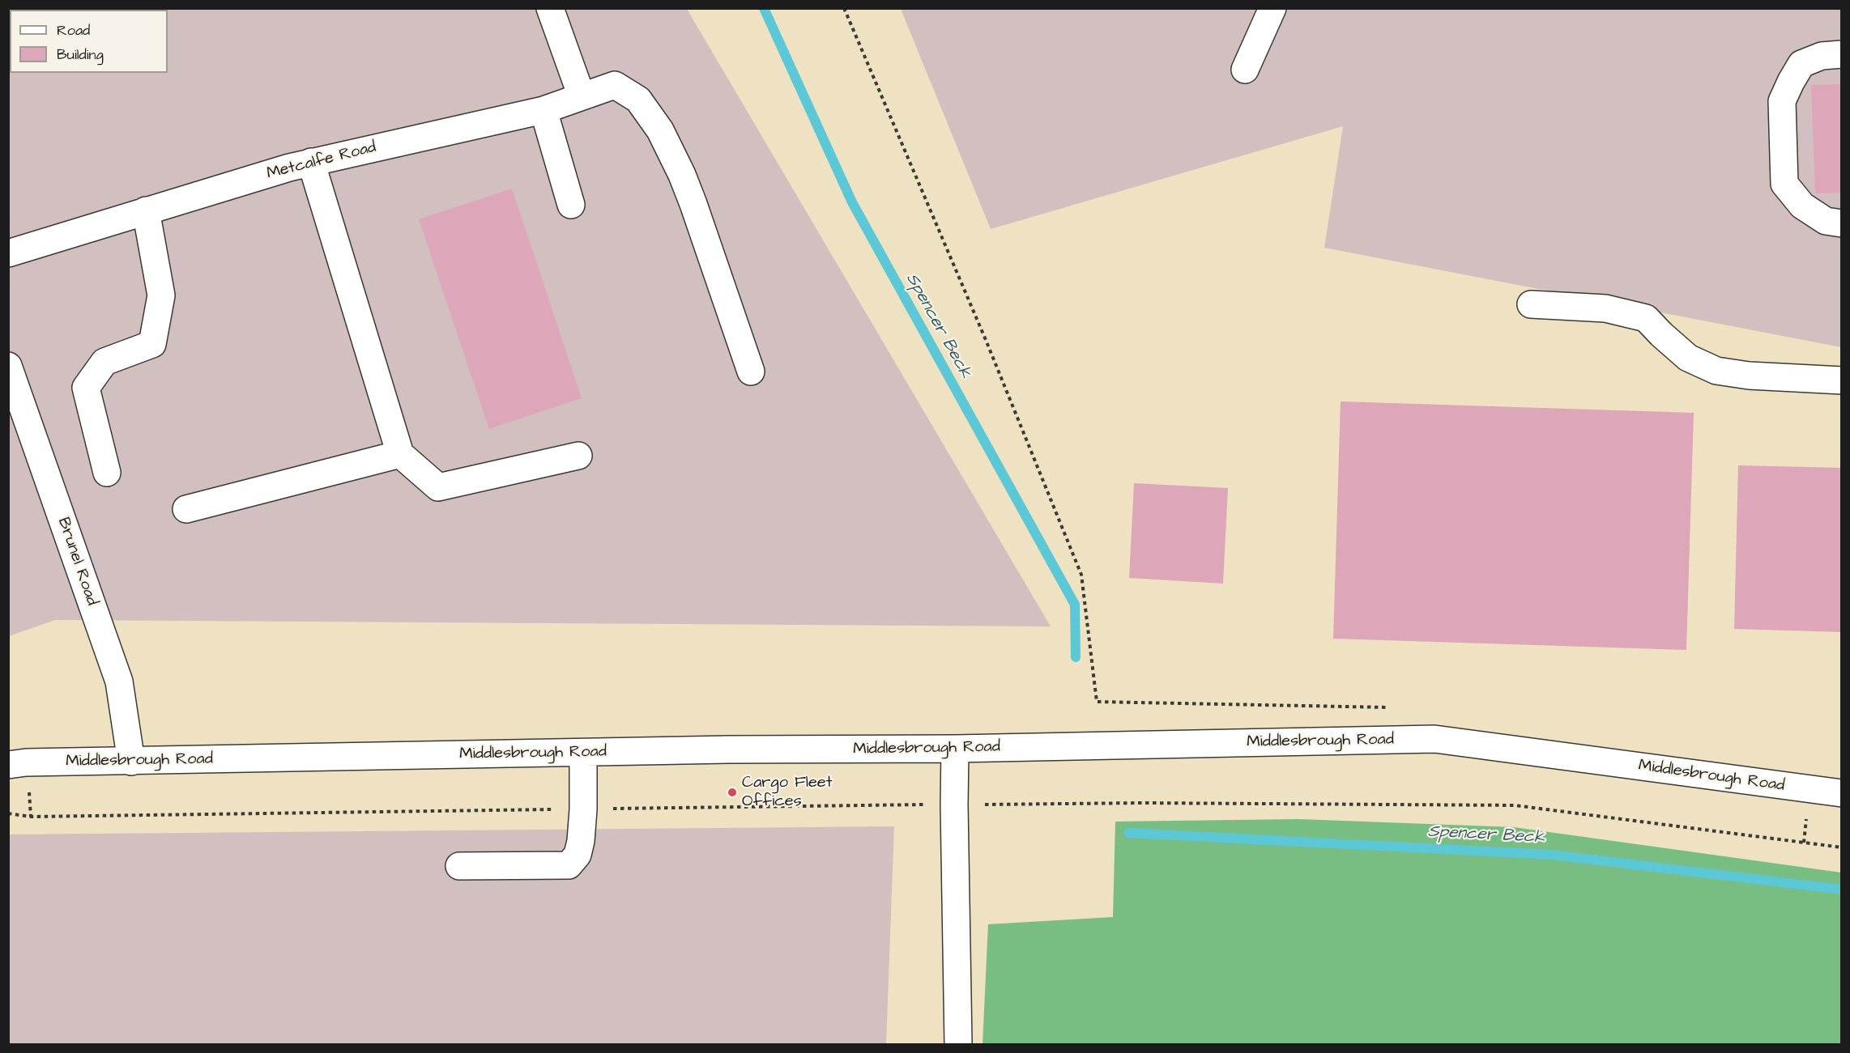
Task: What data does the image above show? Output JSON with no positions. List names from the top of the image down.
{
  "streets": {
    "street": ["Metcalfe Road", "Brunel Road", "Middlesbrough Road"]
  },
  "crossings": [
    ["Brunel Road", "Middlesbrough Road"]
  ],
  "water": ["Spencer Beck"],
  "places": ["Cargo Fleet Offices"],
  "legend": ["Road", "Building"]
}
